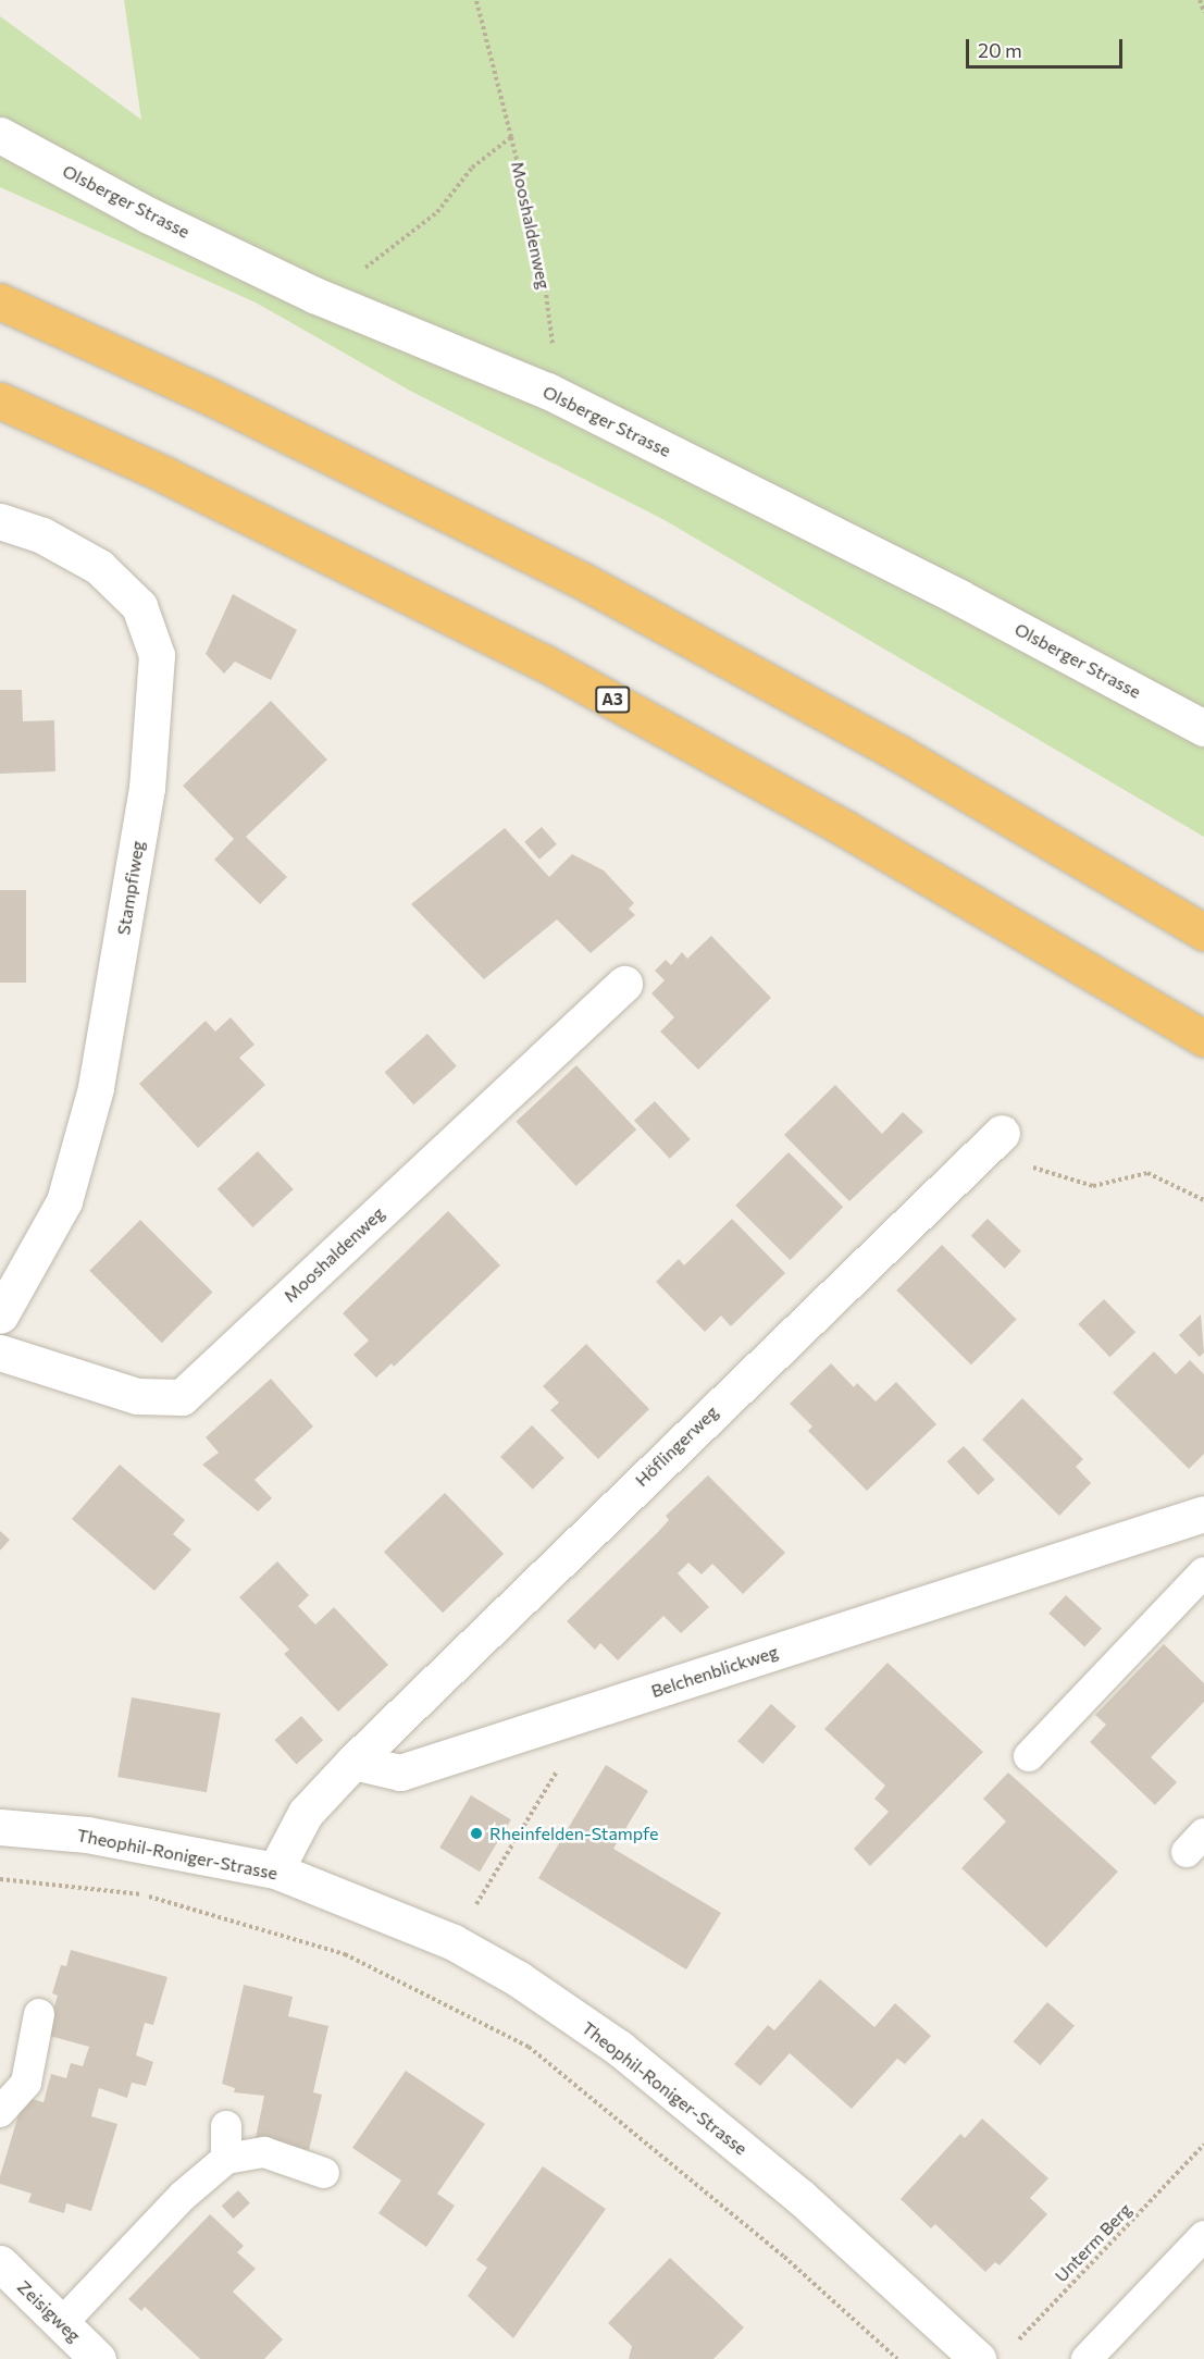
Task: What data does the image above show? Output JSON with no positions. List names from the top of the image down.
{
  "streets": {
    "highway": ["A3"],
    "street": [
      "Olsberger Strasse",
      "Mooshaldenweg",
      "Stampfiweg",
      "Höflingerweg",
      "Belchenblickweg",
      "Theophil-Roniger-Strasse",
      "Zeisigweg"
    ],
    "path": ["Unterm Berg"]
  },
  "crossings": [
    ["Olsberger Strasse", "Mooshaldenweg"],
    ["Höflingerweg", "Belchenblickweg"],
    ["Theophil-Roniger-Strasse", "Unterm Berg"]
  ],
  "places": ["Rheinfelden-Stampfe"],
  "scale_bar": "20 m"
}
